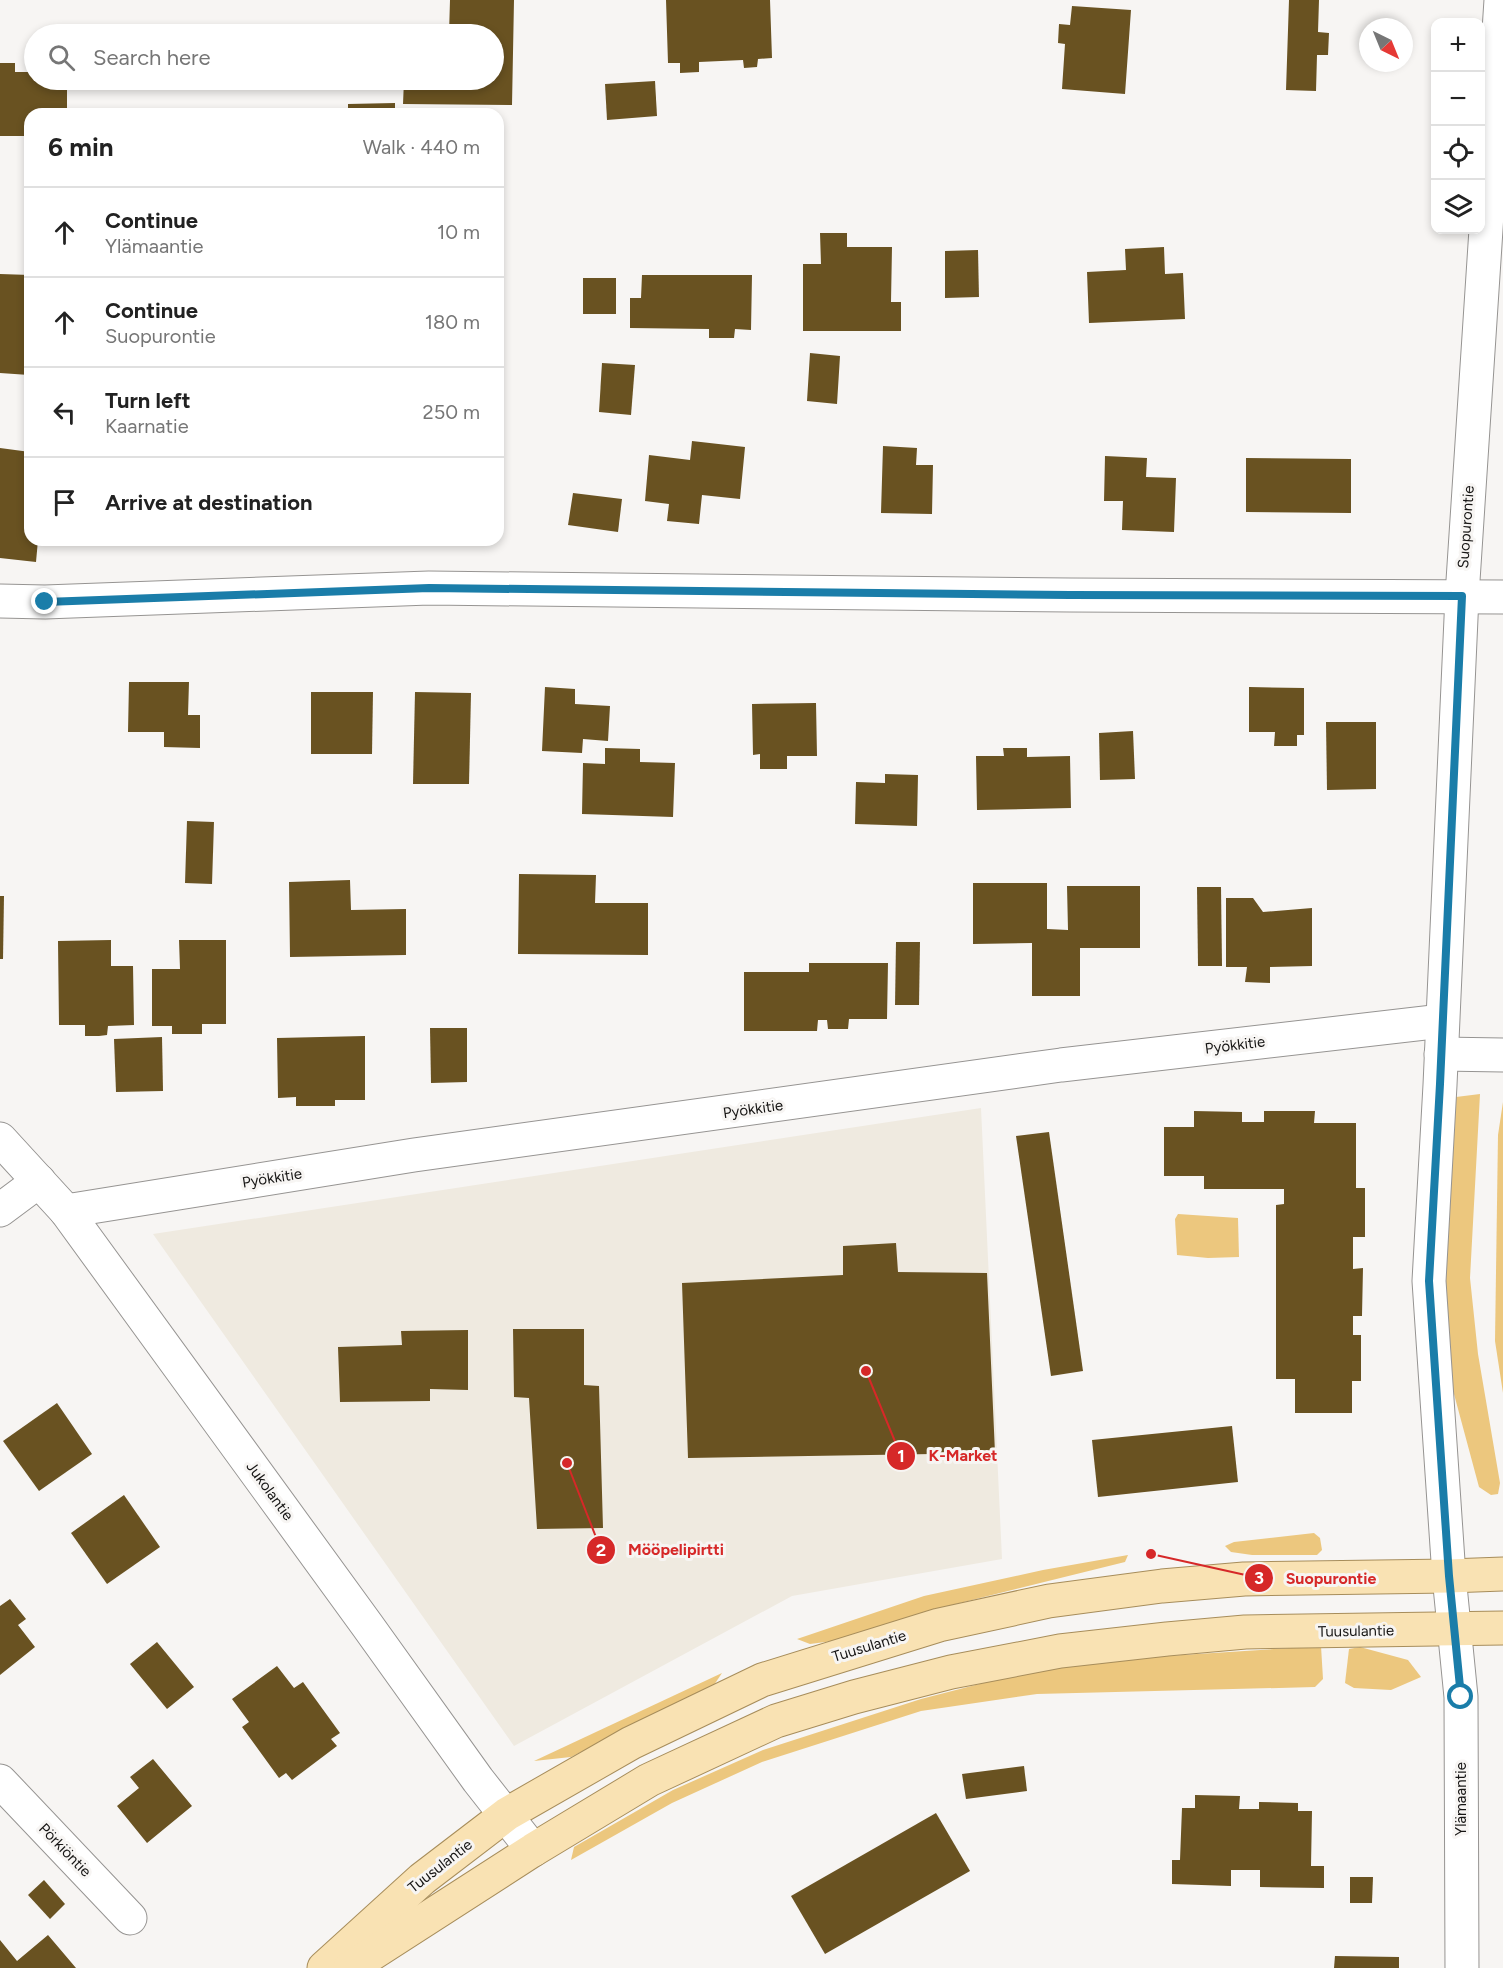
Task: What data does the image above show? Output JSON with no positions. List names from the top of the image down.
{
  "streets": {
    "main road": ["Tuusulantie"],
    "street": [
      "Suopurontie",
      "Pyökkitie",
      "Jukolantie",
      "Ylämaantie",
      "Pörkiöntie"
    ]
  },
  "crossings": [
    ["Suopurontie", "Pyökkitie"],
    ["Suopurontie", "Tuusulantie"],
    ["Suopurontie", "Ylämaantie"],
    ["Pyökkitie", "Jukolantie"],
    ["Jukolantie", "Tuusulantie"],
    ["Tuusulantie", "Ylämaantie"]
  ],
  "places": ["K-Market", "Mööpelipirtti", "Suopurontie"],
  "north": "bottom right",
  "page": {
    "map_buttons": ["+", "−"],
    "search": "Search here",
    "heading": ["6 min", "Walk · 440 m"],
    "list": [
      ["Continue", "Ylämaantie", "10 m"],
      ["Continue", "Suopurontie", "180 m"],
      ["Turn left", "Kaarnatie", "250 m"],
      "Arrive at destination"
    ]
  }
}
